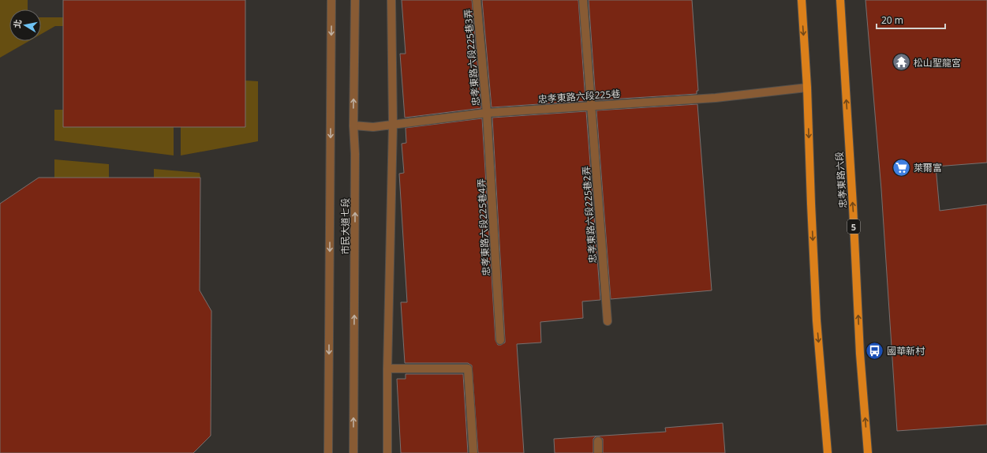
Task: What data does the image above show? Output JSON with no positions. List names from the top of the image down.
{
  "streets": {
    "main road": ["忠孝東路六段", "5"],
    "street": [
      "忠孝東路六段225巷3弄",
      "忠孝東路六段225巷",
      "忠孝東路六段225巷2弄",
      "市民大道七段",
      "忠孝東路六段225巷4弄"
    ]
  },
  "crossings": [
    ["忠孝東路六段225巷3弄", "忠孝東路六段225巷"],
    ["忠孝東路六段225巷3弄", "忠孝東路六段225巷4弄"],
    ["忠孝東路六段225巷", "忠孝東路六段225巷2弄"],
    ["忠孝東路六段225巷", "市民大道七段"],
    ["忠孝東路六段225巷", "忠孝東路六段225巷4弄"]
  ],
  "places": {
    "temple": ["松山聖龍宮"],
    "supermarket": ["萊爾富"],
    "bus stop": ["國華新村"]
  },
  "scale_bar": "20 m",
  "north": "left"
}
